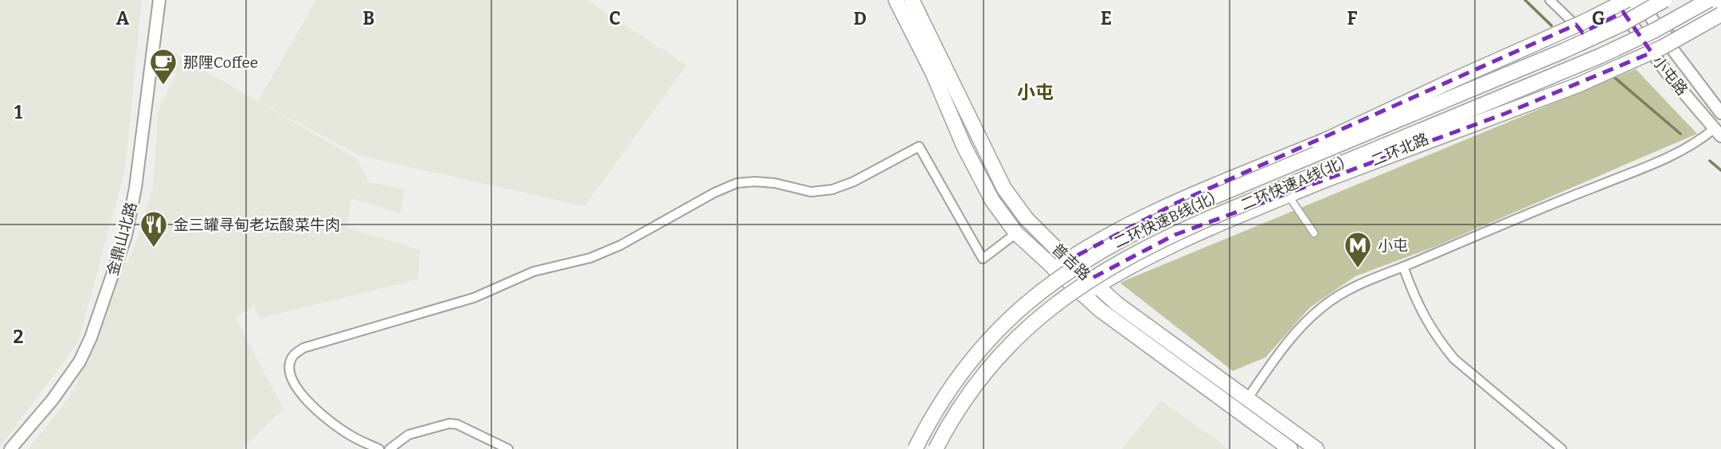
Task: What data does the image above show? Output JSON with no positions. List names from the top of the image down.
{
  "streets": {
    "main road": [
      "二环北路",
      "二环快速A线(北)",
      "二环快速B线(北)",
      "普吉路"
    ],
    "street": ["小屯路", "金鼎山北路"]
  },
  "crossings": [
    ["小屯路", "二环北路"],
    ["二环北路", "普吉路"],
    ["二环快速B线(北)", "普吉路"]
  ],
  "districts": ["小屯"],
  "places": {
    "cafe": ["那䧉Coffee"],
    "restaurant": ["金三罐寻甸老坛酸菜牛肉"],
    "metro station": ["小屯"]
  },
  "grid": {
    "columns": [
      "A",
      "B",
      "C",
      "D",
      "E",
      "F",
      "G"
    ],
    "rows": ["1", "2"]
  }
}
